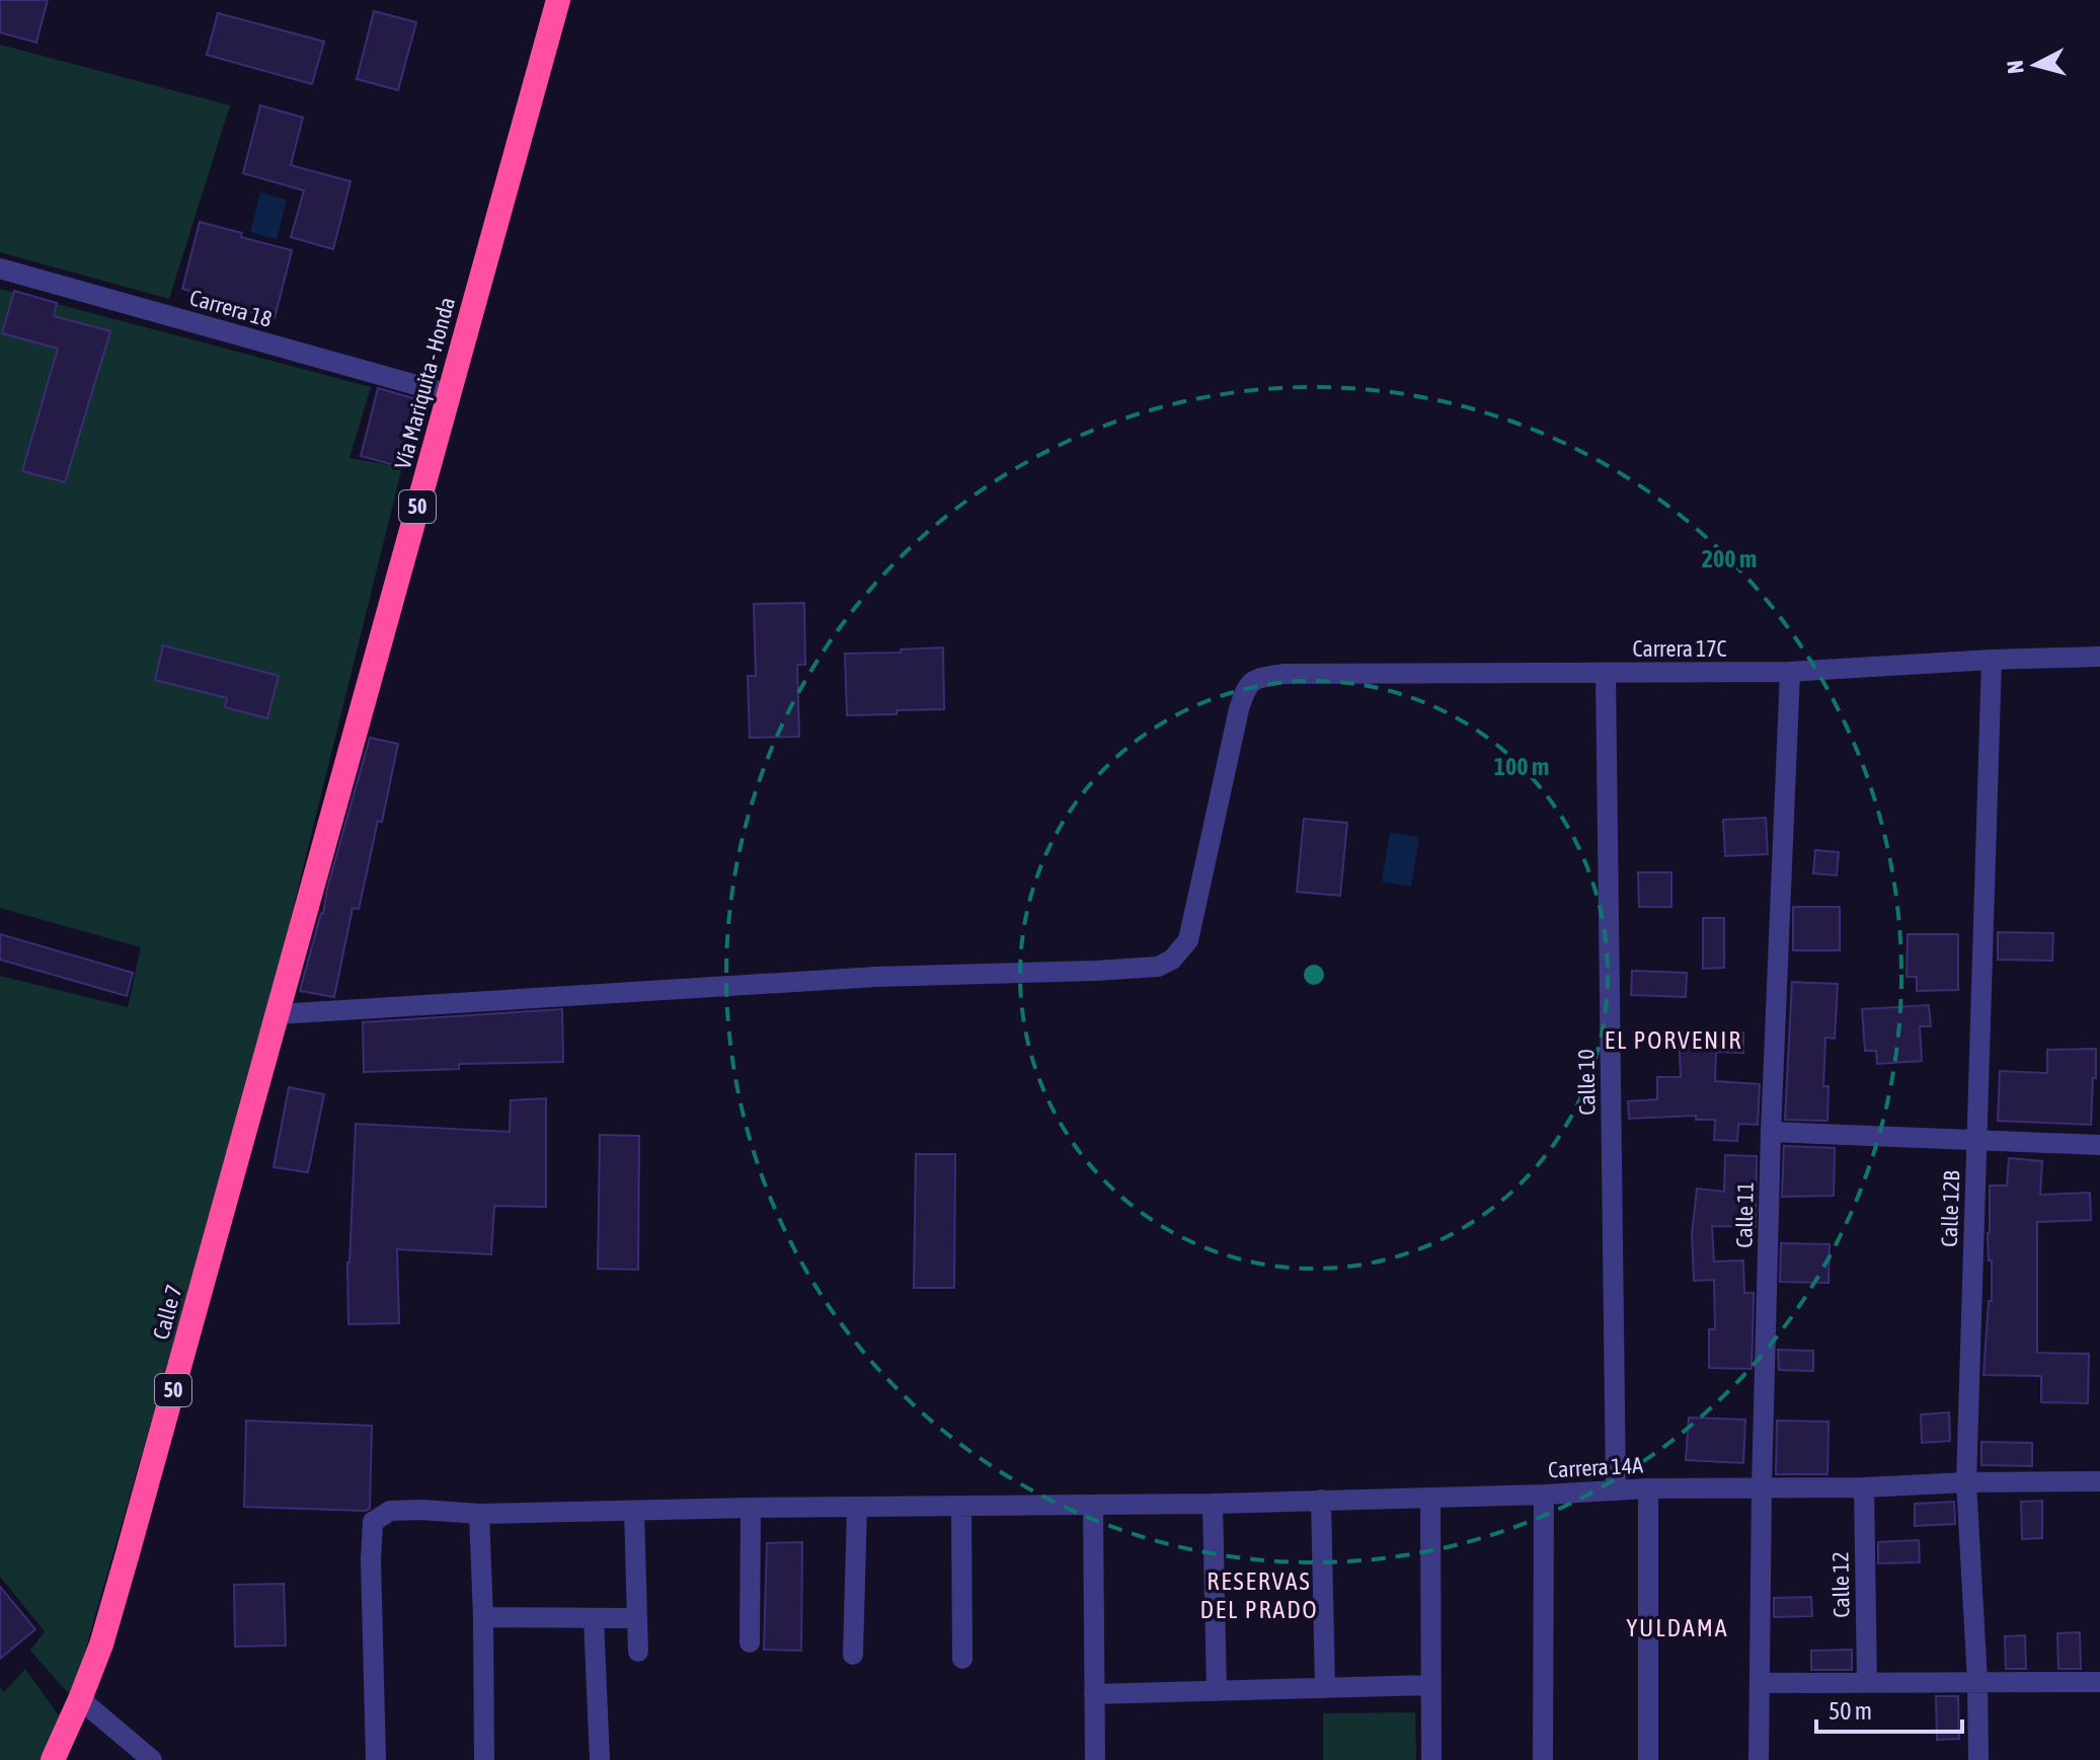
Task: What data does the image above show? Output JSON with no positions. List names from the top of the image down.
{
  "streets": {
    "highway": ["Vía Mariquita - Honda", "50", "Calle 7"],
    "street": [
      "Carrera 18",
      "Carrera 17C",
      "Calle 10",
      "Calle 12B",
      "Calle 11",
      "Carrera 14A",
      "Calle 12"
    ]
  },
  "crossings": [
    ["Carrera 18", "Vía Mariquita - Honda"],
    ["Vía Mariquita - Honda", "Carrera 17C"],
    ["Vía Mariquita - Honda", "Calle 7"],
    ["Carrera 17C", "Calle 10"],
    ["Carrera 17C", "Calle 12B"],
    ["Carrera 17C", "Calle 11"],
    ["Carrera 17C", "Calle 7"],
    ["Calle 10", "Carrera 14A"],
    ["Calle 12B", "Carrera 14A"],
    ["Calle 11", "Carrera 14A"],
    ["Carrera 14A", "Calle 12"]
  ],
  "districts": ["EL PORVENIR", "RESERVAS DEL PRADO", "YULDAMA"],
  "scale_bar": "50 m",
  "north": "left",
  "rings": ["200 m", "100 m"]
}
